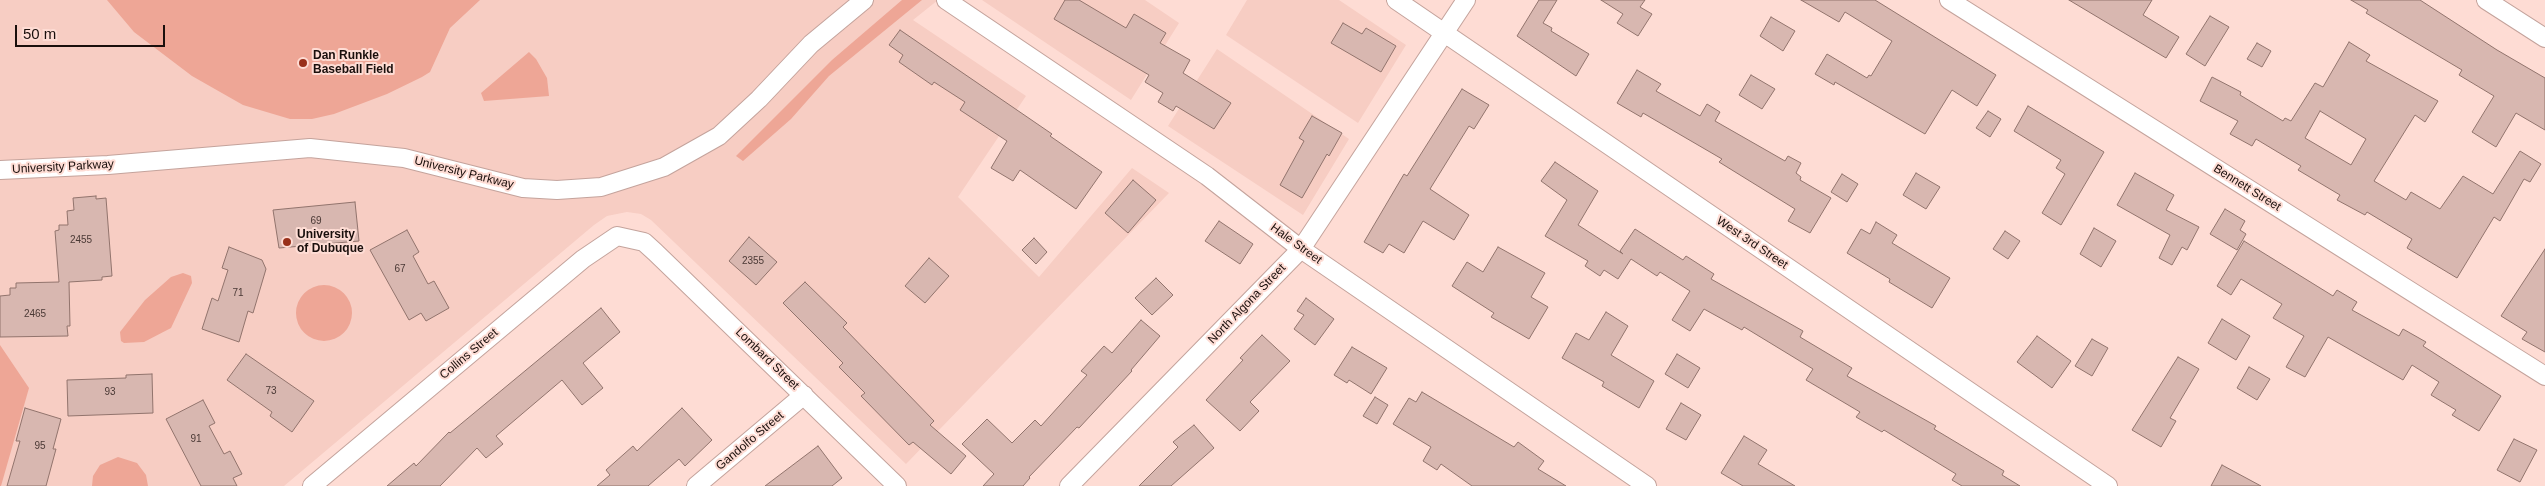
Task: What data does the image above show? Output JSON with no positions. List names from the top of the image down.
{
  "streets": {
    "street": [
      "University Parkway",
      "Bennett Street",
      "West 3rd Street",
      "Hale Street",
      "North Algona Street",
      "Collins Street",
      "Lombard Street",
      "Gandolfo Street"
    ]
  },
  "crossings": [
    ["West 3rd Street", "North Algona Street"],
    ["Hale Street", "North Algona Street"],
    ["Collins Street", "Lombard Street"],
    ["Lombard Street", "Gandolfo Street"]
  ],
  "places": ["Dan Runkle Baseball Field", "University of Dubuque"],
  "house_numbers": [
    "69",
    "2455",
    "2355",
    "67",
    "71",
    "2465",
    "73",
    "93",
    "91",
    "95"
  ],
  "scale_bar": "50 m"
}
